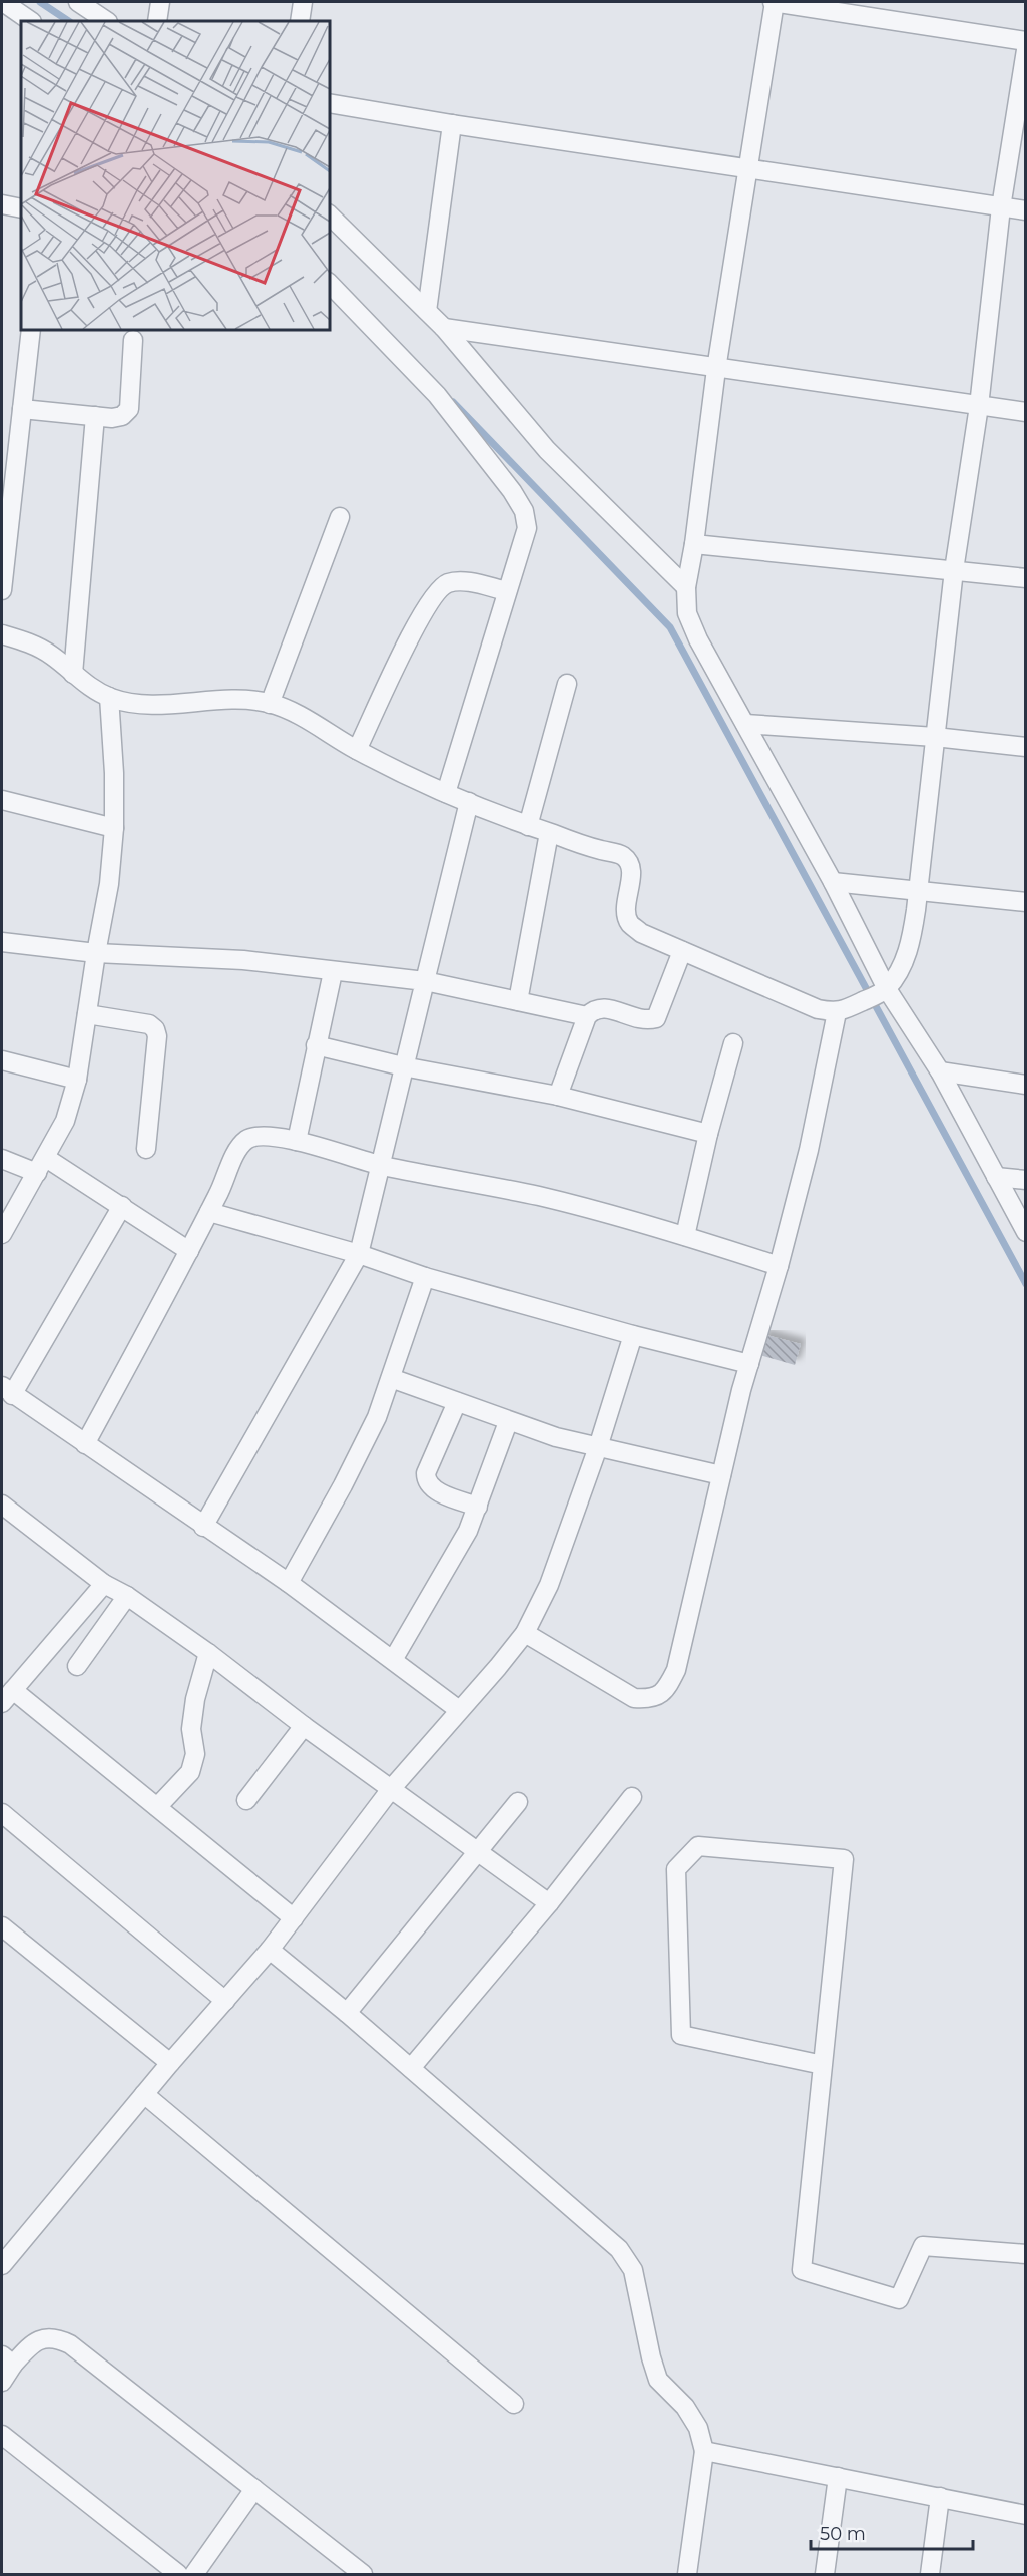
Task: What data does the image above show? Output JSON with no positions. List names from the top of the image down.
{
  "scale_bar": "50 m"
}
